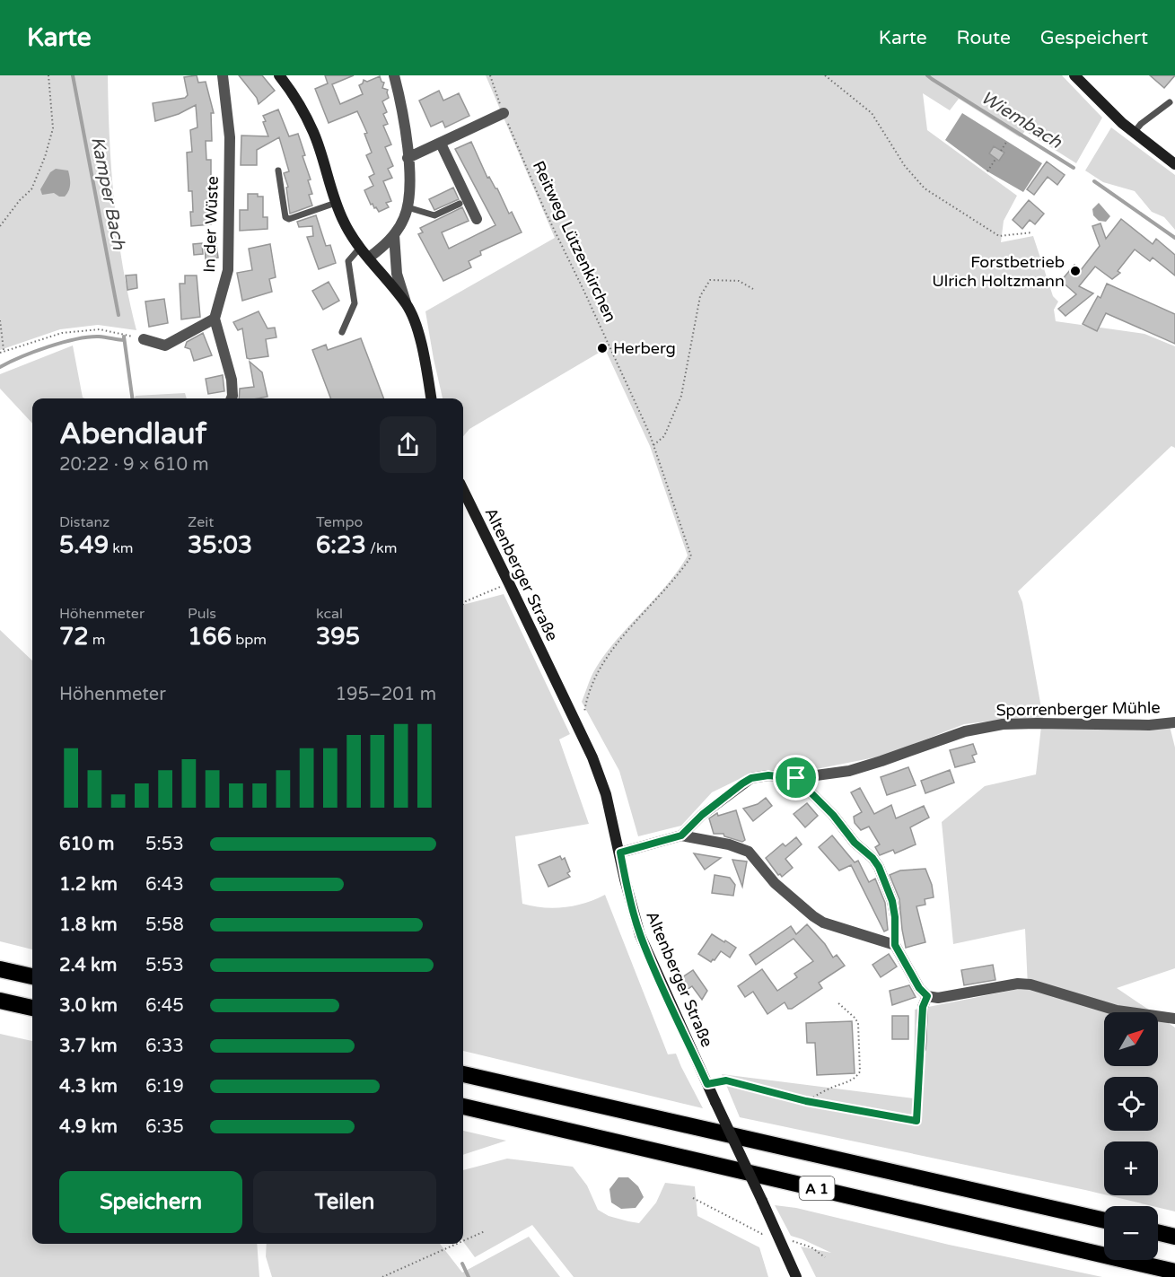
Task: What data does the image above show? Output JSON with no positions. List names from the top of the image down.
{
  "streets": {
    "highway": ["A 1"],
    "main road": ["Altenberger Straße"],
    "street": ["In der Wüste", "Sporrenberger Mühle"],
    "path": ["Reitweg Lützenkirchen"]
  },
  "crossings": [
    ["Reitweg Lützenkirchen", "Altenberger Straße"],
    ["Altenberger Straße", "Sporrenberger Mühle"]
  ],
  "water": ["Wiembach", "Kamper Bach"],
  "places": ["Forstbetrieb Ulrich Holtzmann", "Herberg"],
  "north": "top right",
  "page": {
    "header": "Karte",
    "nav": ["Karte", "Route", "Gespeichert"],
    "heading": ["Abendlauf", "20:22 · 9 × 610 m"],
    "stats": [
      ["Distanz", "5.49 km"],
      ["Zeit", "35:03"],
      ["Tempo", "6:23 /km"],
      ["Höhenmeter", "72 m"],
      ["Puls", "166 bpm"],
      ["kcal", "395"]
    ],
    "chart": ["Höhenmeter", "195–201 m"],
    "list": [
      {
        "name": "610 m",
        "note": "5:53"
      },
      {
        "name": "1.2 km",
        "note": "6:43"
      },
      {
        "name": "1.8 km",
        "note": "5:58"
      },
      {
        "name": "2.4 km",
        "note": "5:53"
      },
      {
        "name": "3.0 km",
        "note": "6:45"
      },
      {
        "name": "3.7 km",
        "note": "6:33"
      },
      {
        "name": "4.3 km",
        "note": "6:19"
      },
      {
        "name": "4.9 km",
        "note": "6:35"
      }
    ],
    "map_buttons": ["+", "−"],
    "buttons": ["Speichern", "Teilen"]
  }
}
